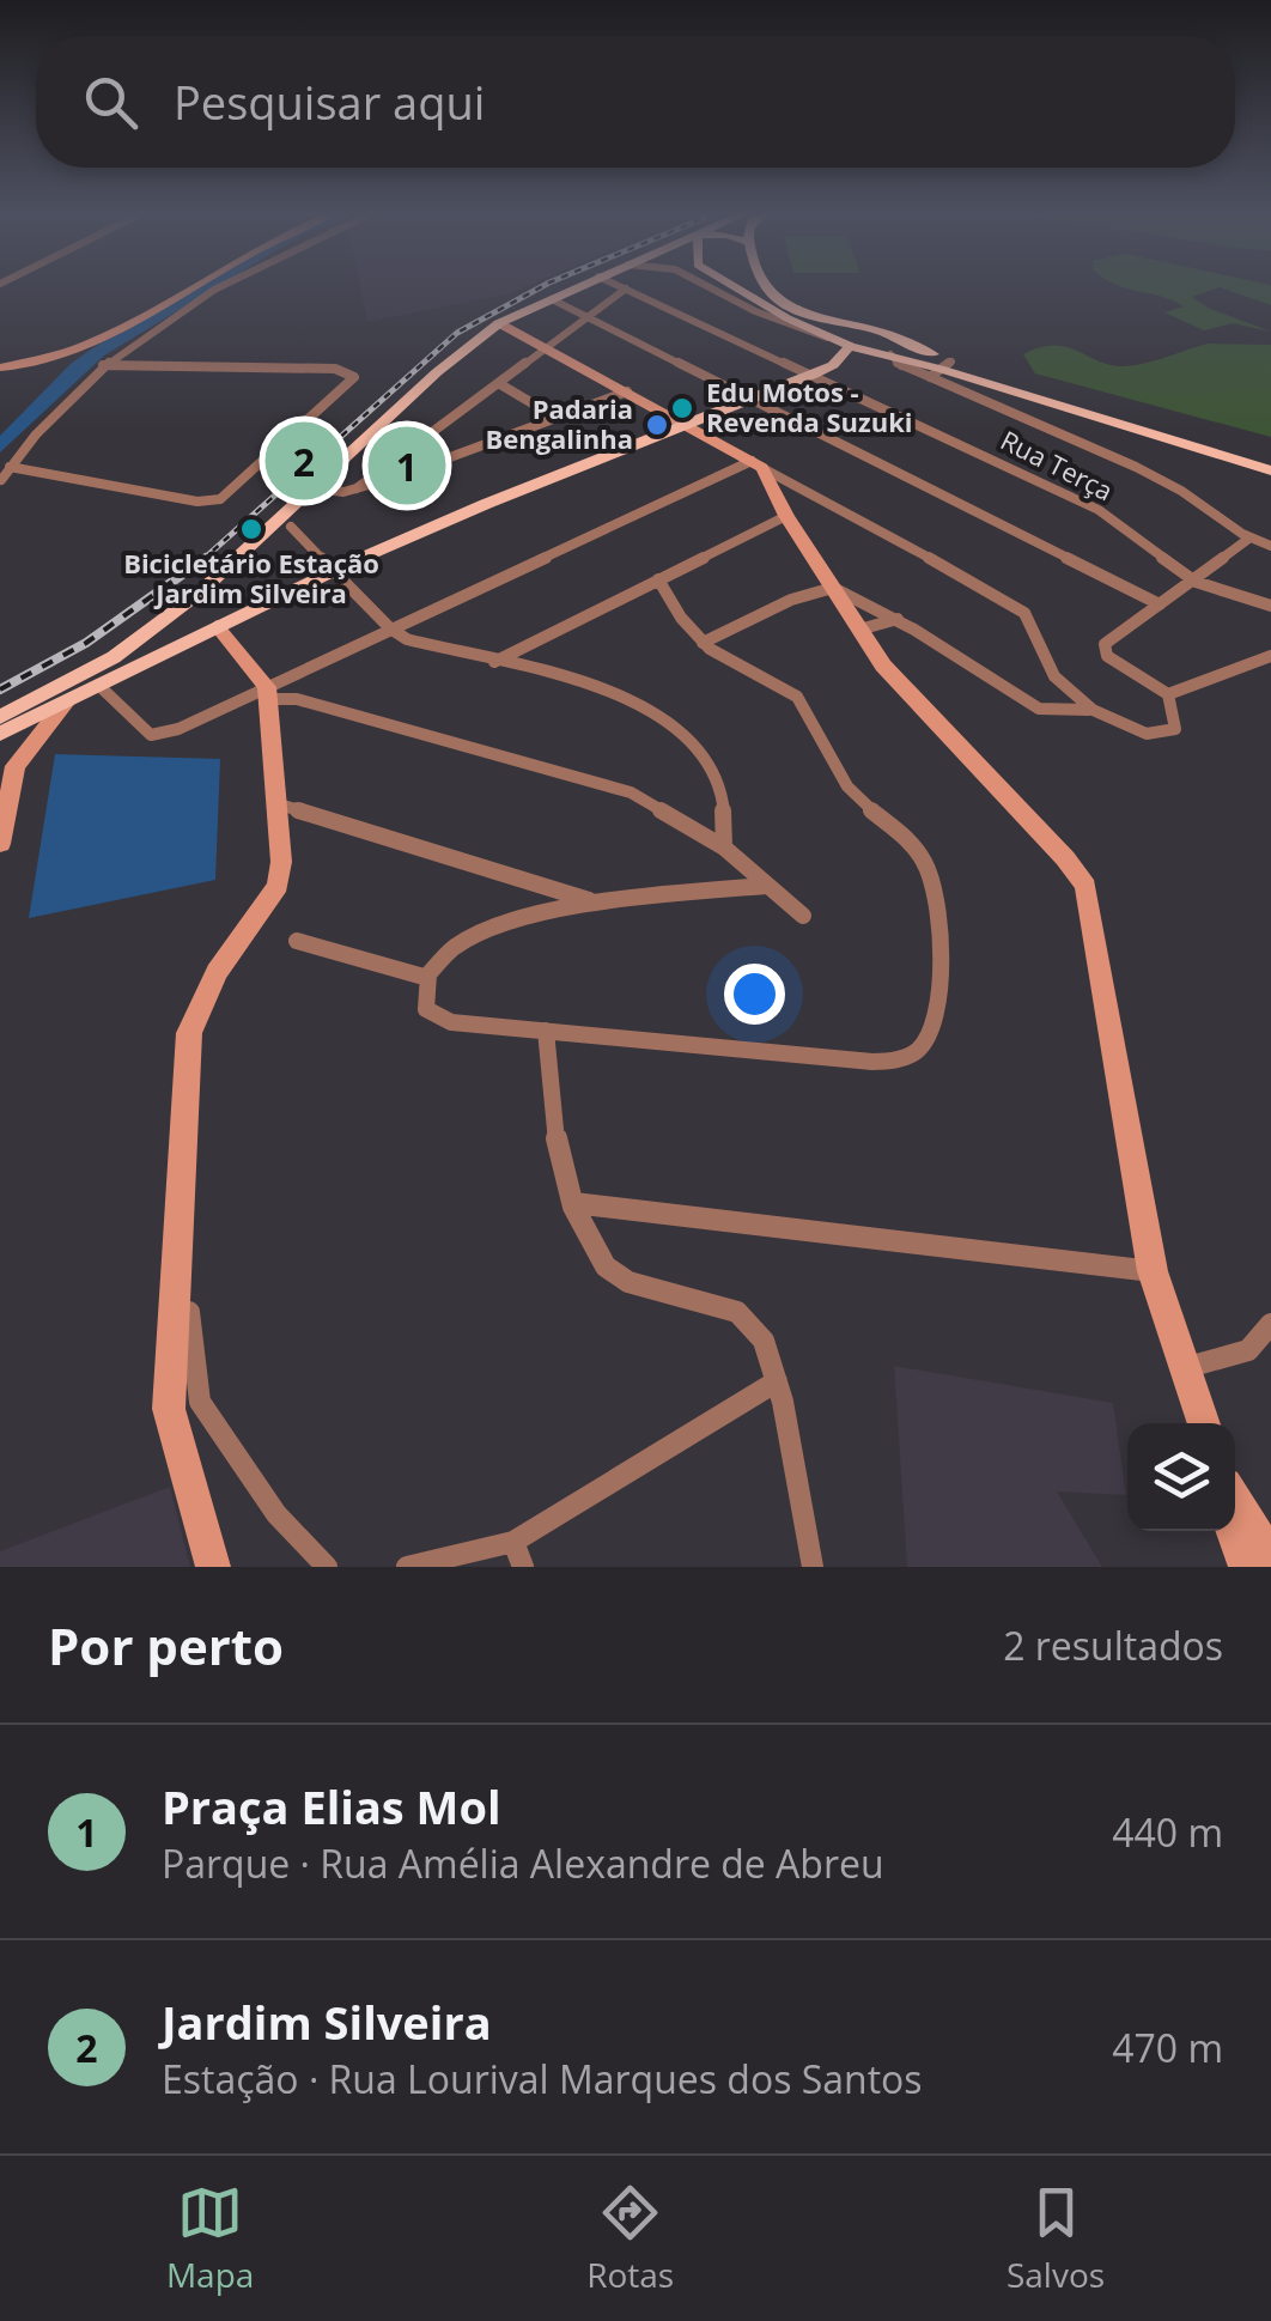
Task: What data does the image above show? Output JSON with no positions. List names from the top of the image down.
{
  "streets": {
    "street": ["Rua Terça"]
  },
  "places": ["Edu Motos - Revenda Suzuki", "Padaria Bengalinha", "Bicicletário Estação Jardim Silveira"],
  "page": {
    "search": "Pesquisar aqui",
    "pins": ["2", "1"],
    "heading": ["Por perto", "2 resultados"],
    "list": [
      {
        "mark": "1",
        "name": "Praça Elias Mol",
        "note": "Parque · Rua Amélia Alexandre de Abreu",
        "value": "440 m"
      },
      {
        "mark": "2",
        "name": "Jardim Silveira",
        "note": "Estação · Rua Lourival Marques dos Santos",
        "value": "470 m"
      }
    ],
    "nav": ["Mapa", "Rotas", "Salvos"]
  }
}
